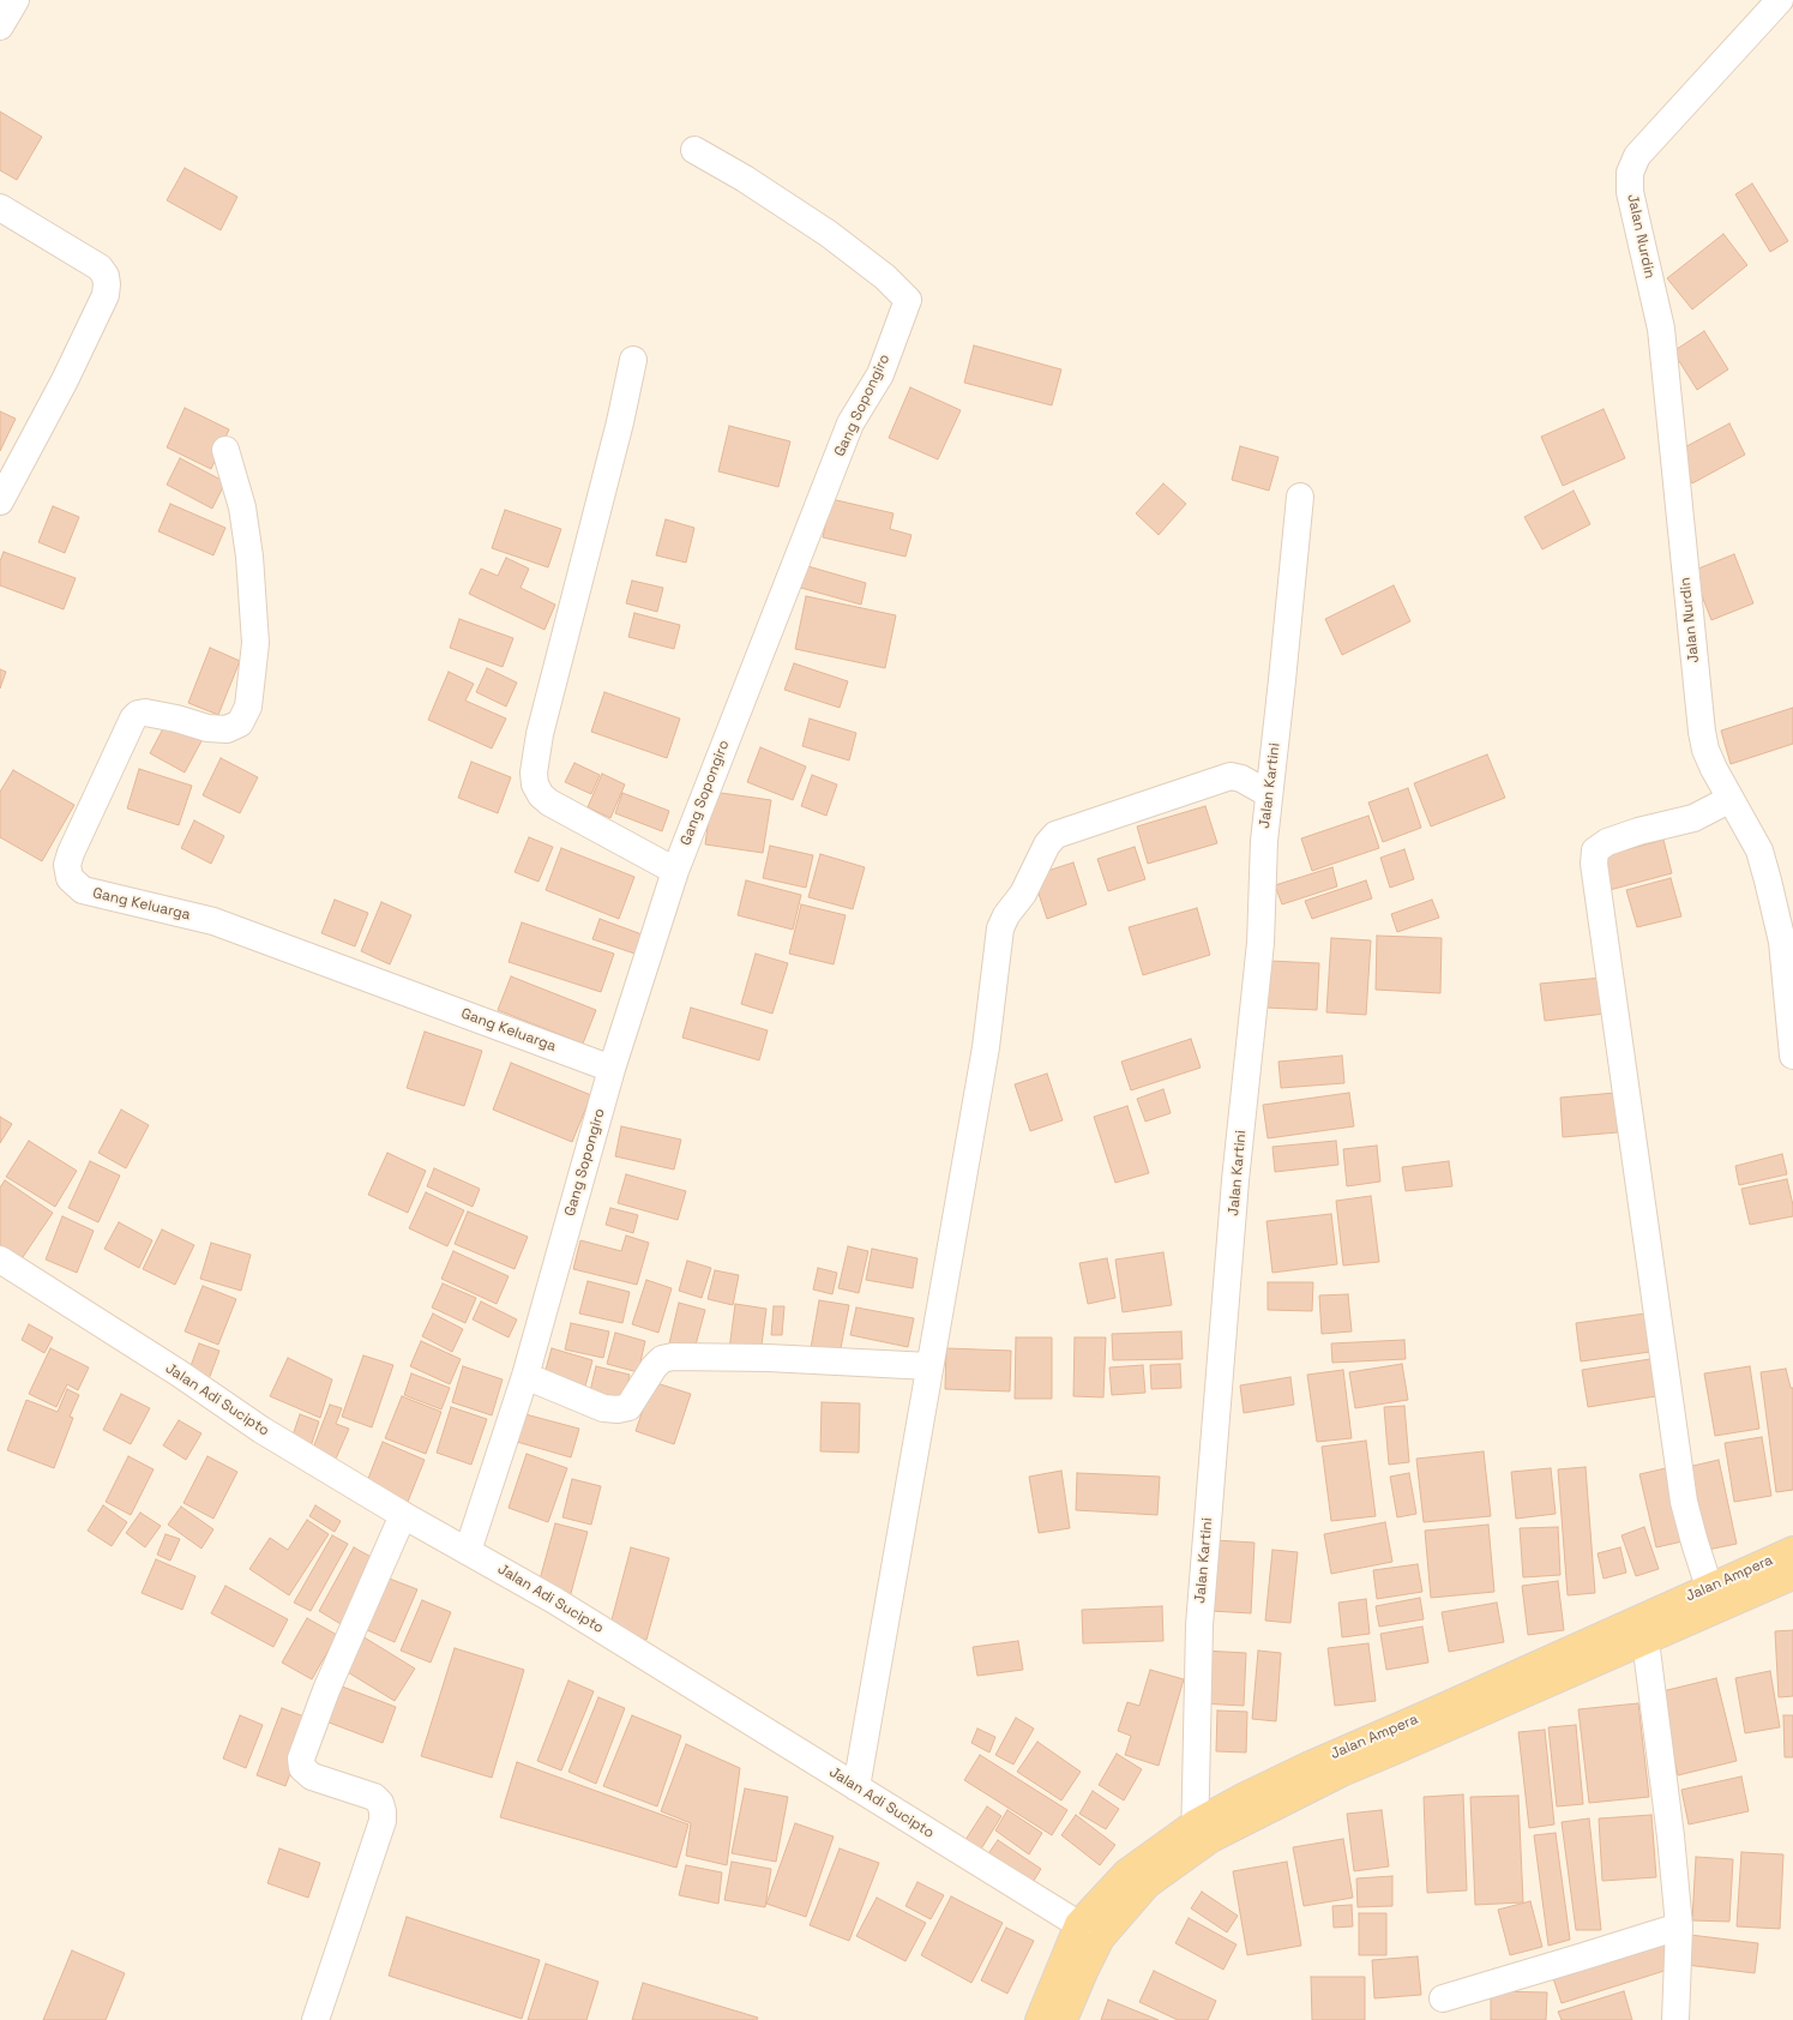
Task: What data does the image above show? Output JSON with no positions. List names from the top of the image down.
{
  "streets": {
    "main road": ["Jalan Ampera"],
    "street": [
      "Jalan Nurdin",
      "Gang Sopongiro",
      "Jalan Kartini",
      "Gang Keluarga",
      "Jalan Adi Sucipto"
    ]
  },
  "crossings": [
    ["Gang Sopongiro", "Gang Keluarga"],
    ["Gang Sopongiro", "Jalan Adi Sucipto"],
    ["Jalan Kartini", "Jalan Ampera"],
    ["Jalan Adi Sucipto", "Jalan Ampera"]
  ]
}
